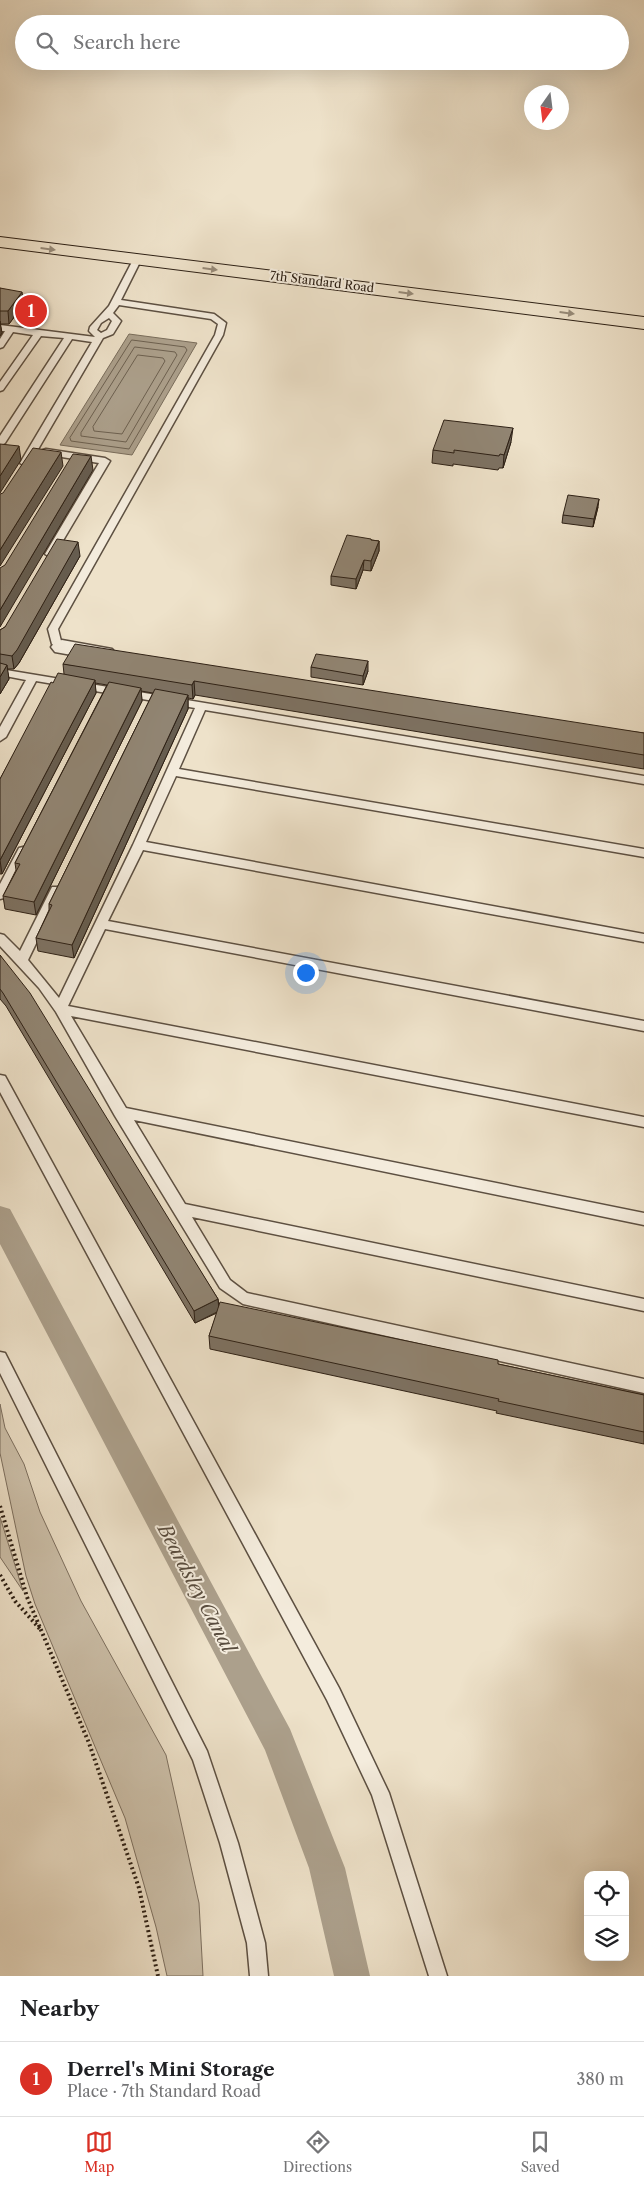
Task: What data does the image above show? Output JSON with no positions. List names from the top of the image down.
{
  "streets": {
    "main road": ["7th Standard Road"]
  },
  "one_way": ["7th Standard Road"],
  "water": ["Beardsley Canal"],
  "north": "bottom",
  "page": {
    "search": "Search here",
    "pins": "1",
    "heading": "Nearby",
    "list": [
      {
        "mark": "1",
        "name": "Derrel's Mini Storage",
        "note": "Place · 7th Standard Road",
        "value": "380 m"
      }
    ],
    "nav": ["Map", "Directions", "Saved"]
  }
}
